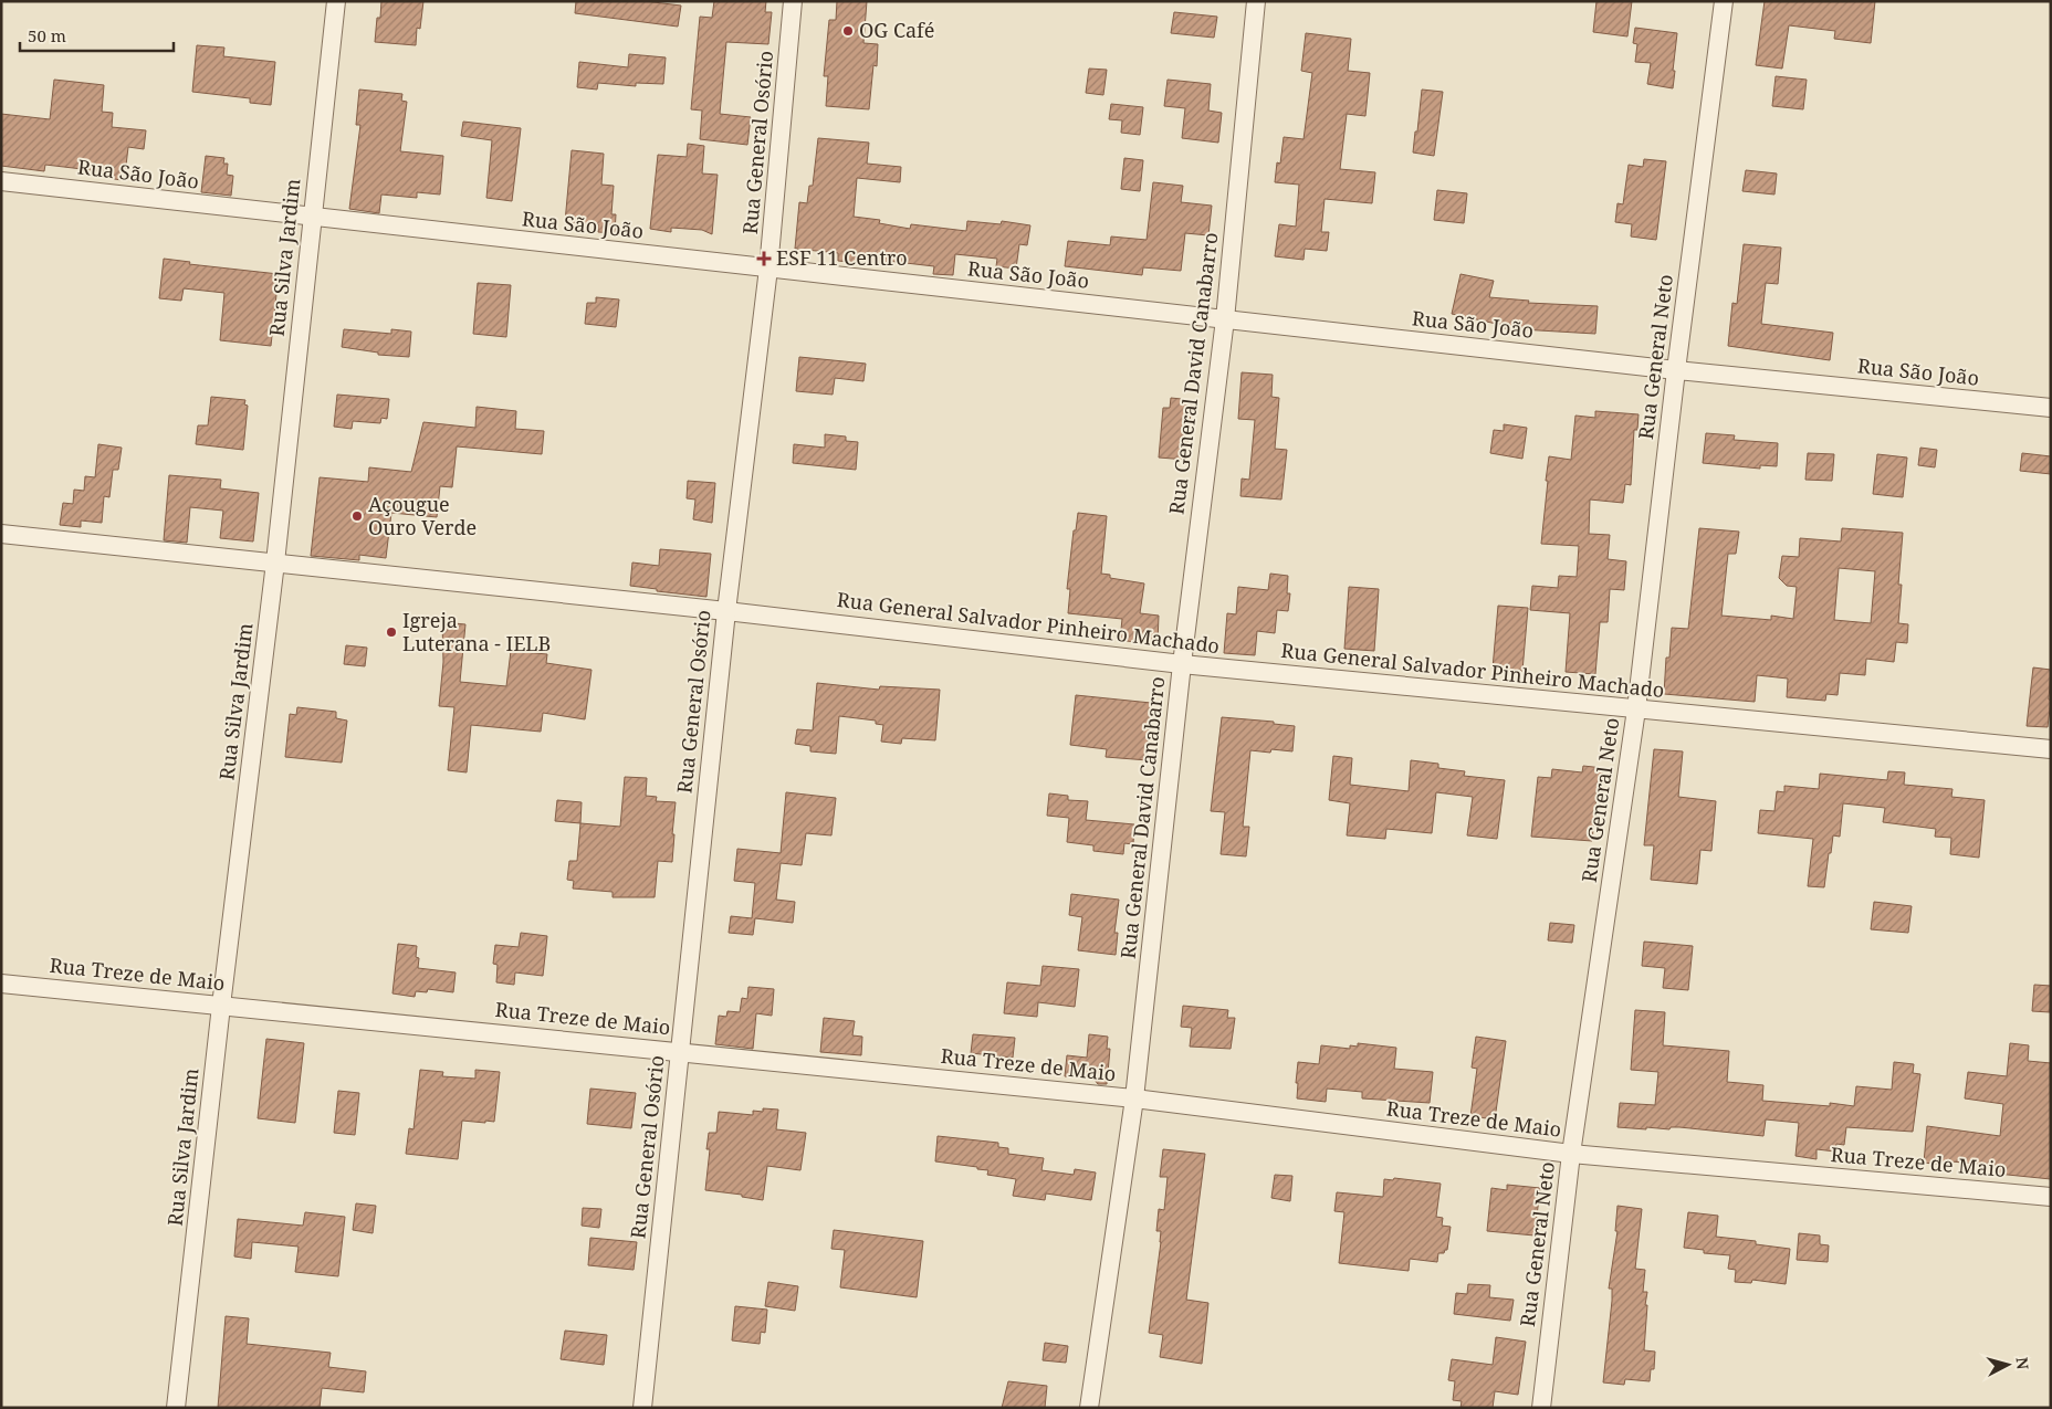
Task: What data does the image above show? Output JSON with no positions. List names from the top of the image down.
{
  "streets": {
    "street": [
      "Rua General Osório",
      "Rua São João",
      "Rua Silva Jardim",
      "Rua General Neto",
      "Rua General David Canabarro",
      "Rua General Salvador Pinheiro Machado",
      "Rua Treze de Maio"
    ]
  },
  "crossings": [
    ["Rua General Osório", "Rua São João"],
    ["Rua General Osório", "Rua General Salvador Pinheiro Machado"],
    ["Rua General Osório", "Rua Treze de Maio"],
    ["Rua São João", "Rua Silva Jardim"],
    ["Rua São João", "Rua General Neto"],
    ["Rua São João", "Rua General David Canabarro"],
    ["Rua Silva Jardim", "Rua General Salvador Pinheiro Machado"],
    ["Rua Silva Jardim", "Rua Treze de Maio"],
    ["Rua General Neto", "Rua General Salvador Pinheiro Machado"],
    ["Rua General Neto", "Rua Treze de Maio"],
    ["Rua General David Canabarro", "Rua General Salvador Pinheiro Machado"],
    ["Rua General David Canabarro", "Rua Treze de Maio"]
  ],
  "places": {
    "other": ["OG Café", "Açougue Ouro Verde", "Igreja Luterana - IELB"],
    "health": ["ESF 11 Centro"]
  },
  "scale_bar": "50 m",
  "north": "right"
}
